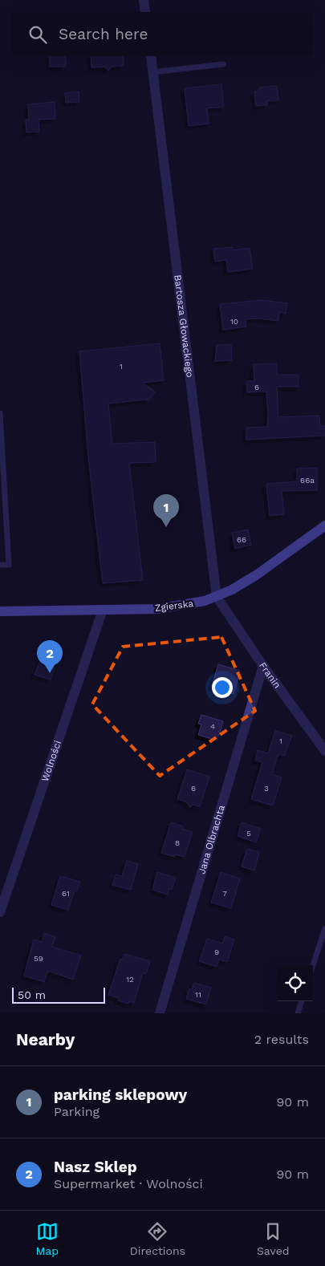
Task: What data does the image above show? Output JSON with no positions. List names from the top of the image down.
{
  "streets": {
    "main road": ["Zgierska"],
    "street": [
      "Bartosza Głowackiego",
      "Franin",
      "Wolności",
      "Jana Olbrachta"
    ]
  },
  "crossings": [
    ["Bartosza Głowackiego", "Zgierska"],
    ["Bartosza Głowackiego", "Franin"],
    ["Zgierska", "Franin"],
    ["Zgierska", "Wolności"],
    ["Franin", "Jana Olbrachta"]
  ],
  "house_numbers": [
    "10",
    "1",
    "6",
    "66a",
    "66",
    "4",
    "1",
    "6",
    "3",
    "5",
    "8",
    "61",
    "7",
    "9",
    "59",
    "12",
    "11"
  ],
  "scale_bar": "50 m",
  "page": {
    "search": "Search here",
    "pins": ["1", "2"],
    "scale": "50 m",
    "heading": ["Nearby", "2 results"],
    "list": [
      {
        "mark": "1",
        "name": "parking sklepowy",
        "note": "Parking",
        "value": "90 m"
      },
      {
        "mark": "2",
        "name": "Nasz Sklep",
        "note": "Supermarket · Wolności",
        "value": "90 m"
      }
    ],
    "nav": ["Map", "Directions", "Saved"]
  }
}
